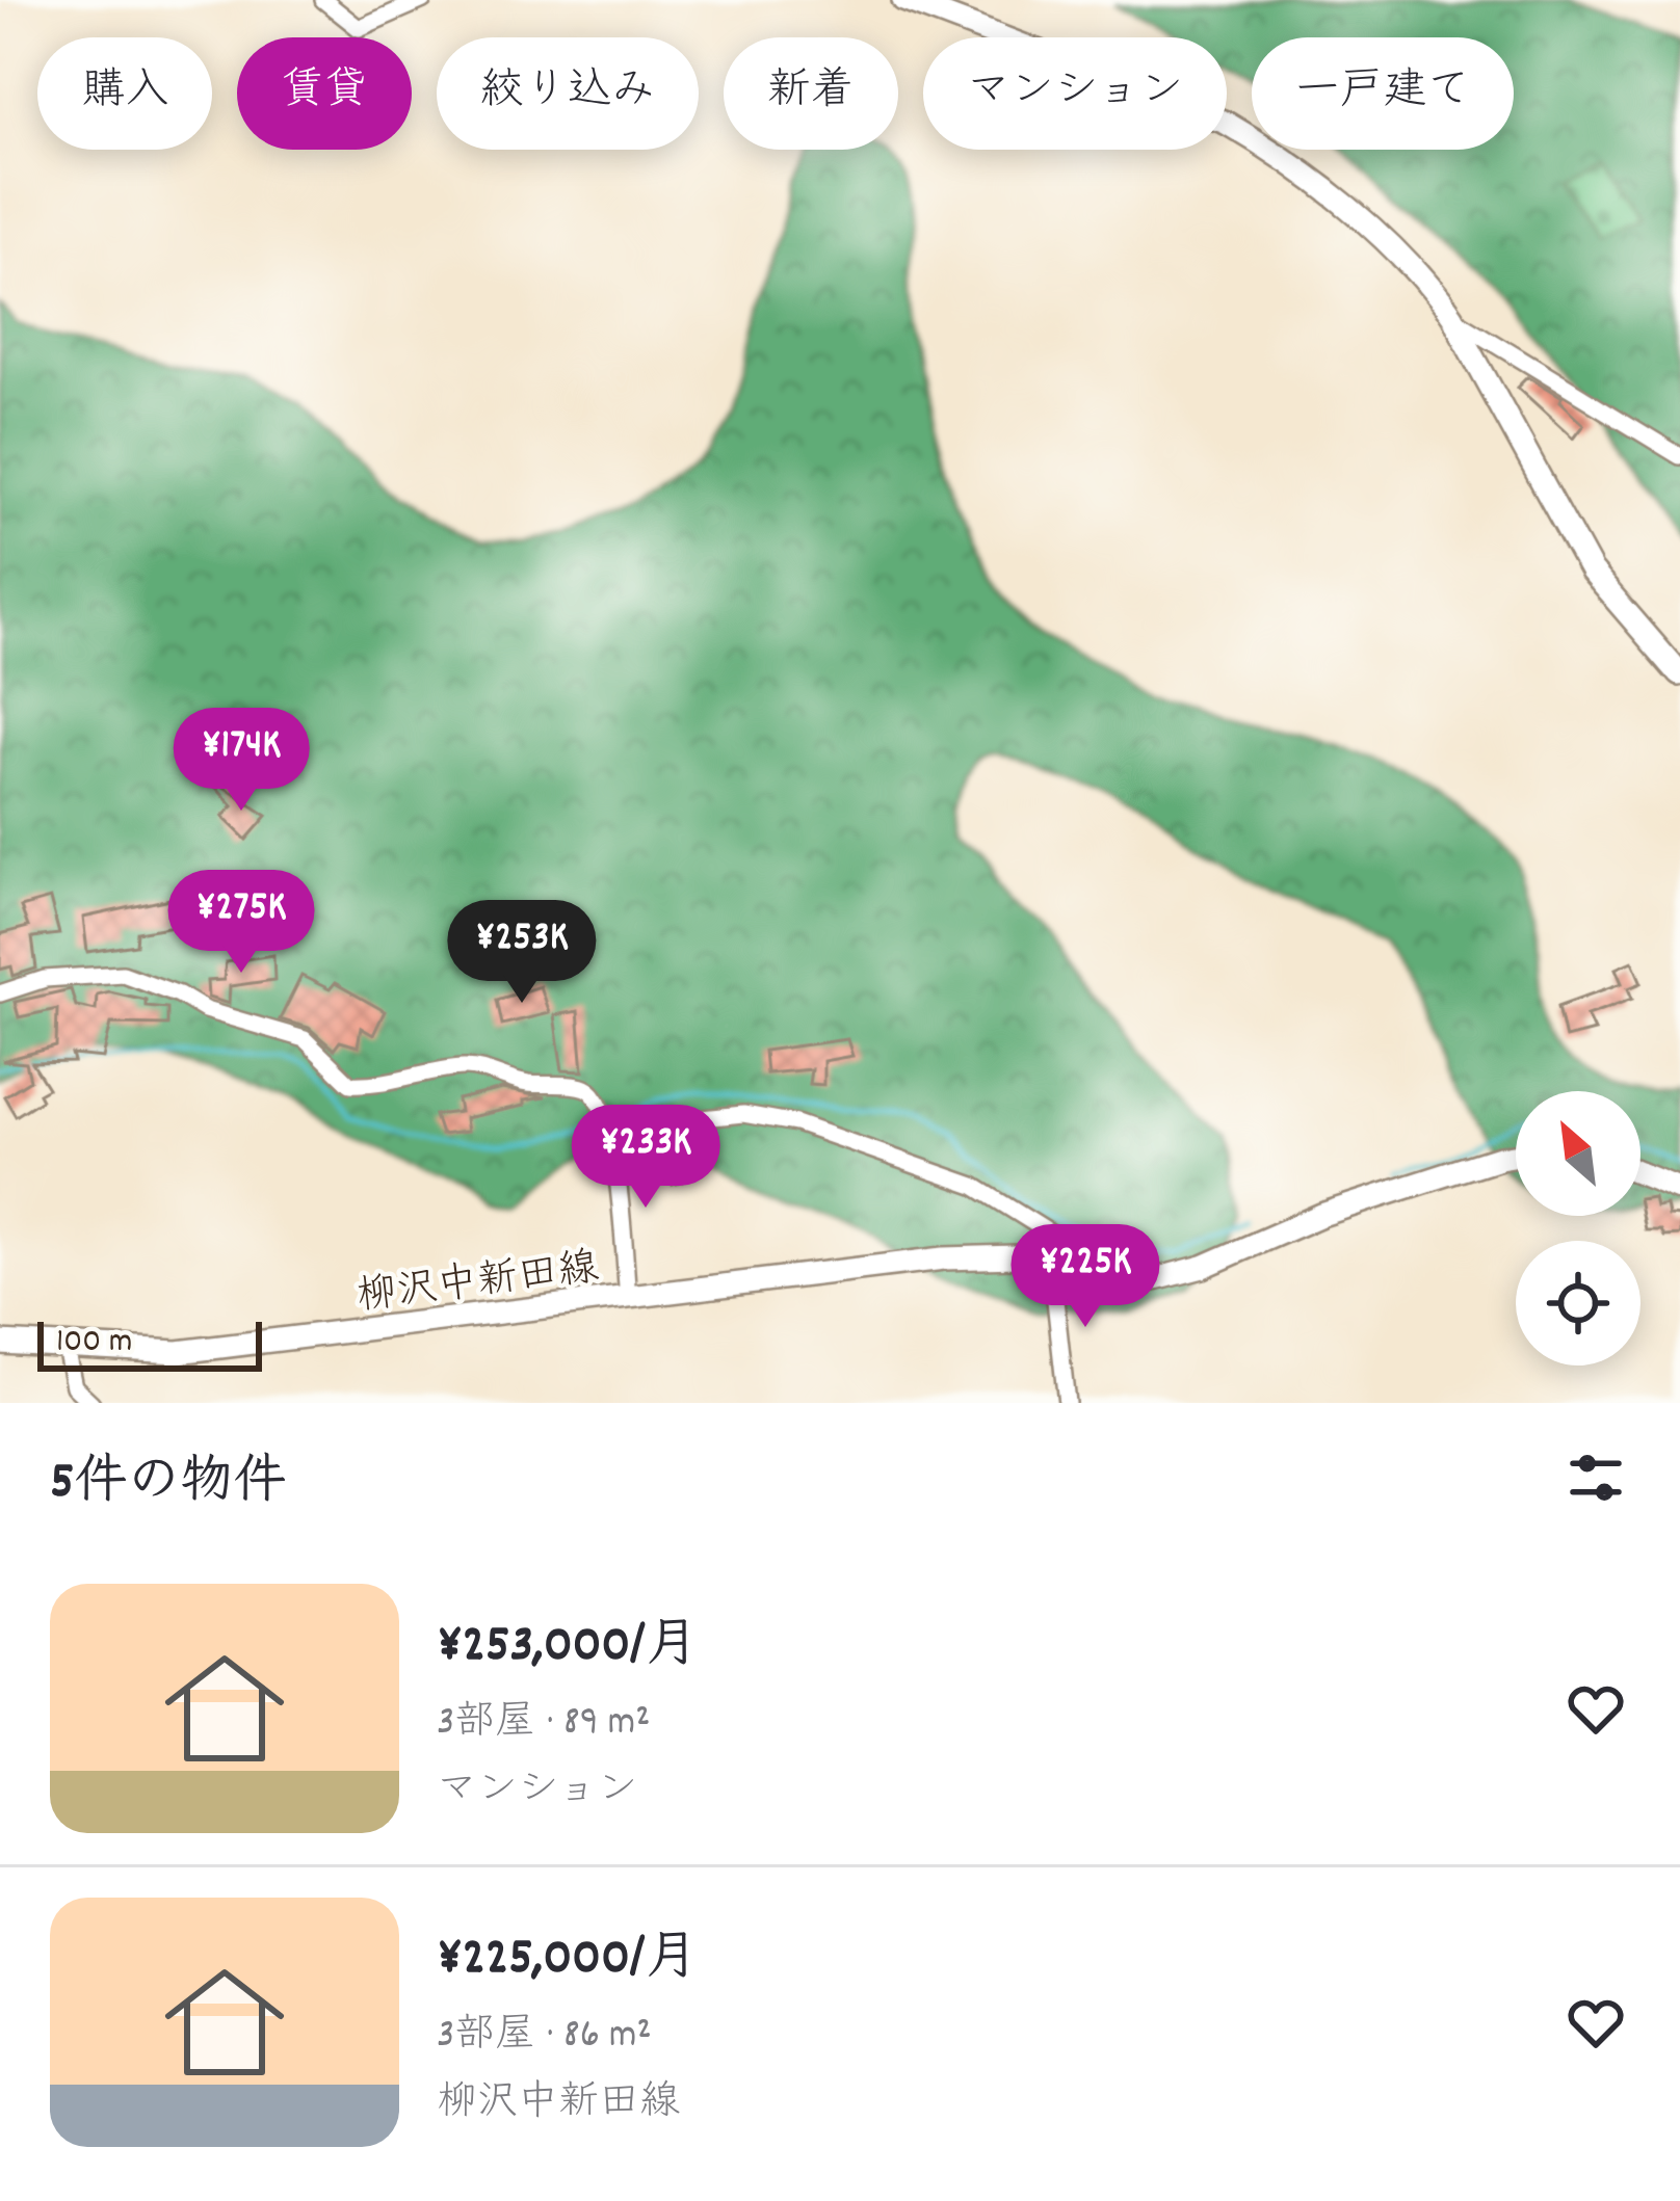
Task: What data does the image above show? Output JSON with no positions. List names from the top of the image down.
{
  "streets": {
    "main road": ["柳沢中新田線"]
  },
  "scale_bar": "100 m",
  "north": "top left",
  "page": {
    "chip": [
      "購入",
      "賃貸",
      "絞り込み",
      "新着",
      "マンション",
      "一戸建て"
    ],
    "price": [
      "¥174K",
      "¥275K",
      "¥253K",
      "¥233K",
      "¥225K"
    ],
    "scale": "100 m",
    "heading": "5件の物件",
    "list": [
      {
        "name": "¥253,000/月",
        "note": "3部屋 · 89 m² · マンション"
      },
      {
        "name": "¥225,000/月",
        "note": "3部屋 · 86 m² · 柳沢中新田線"
      }
    ]
  }
}
